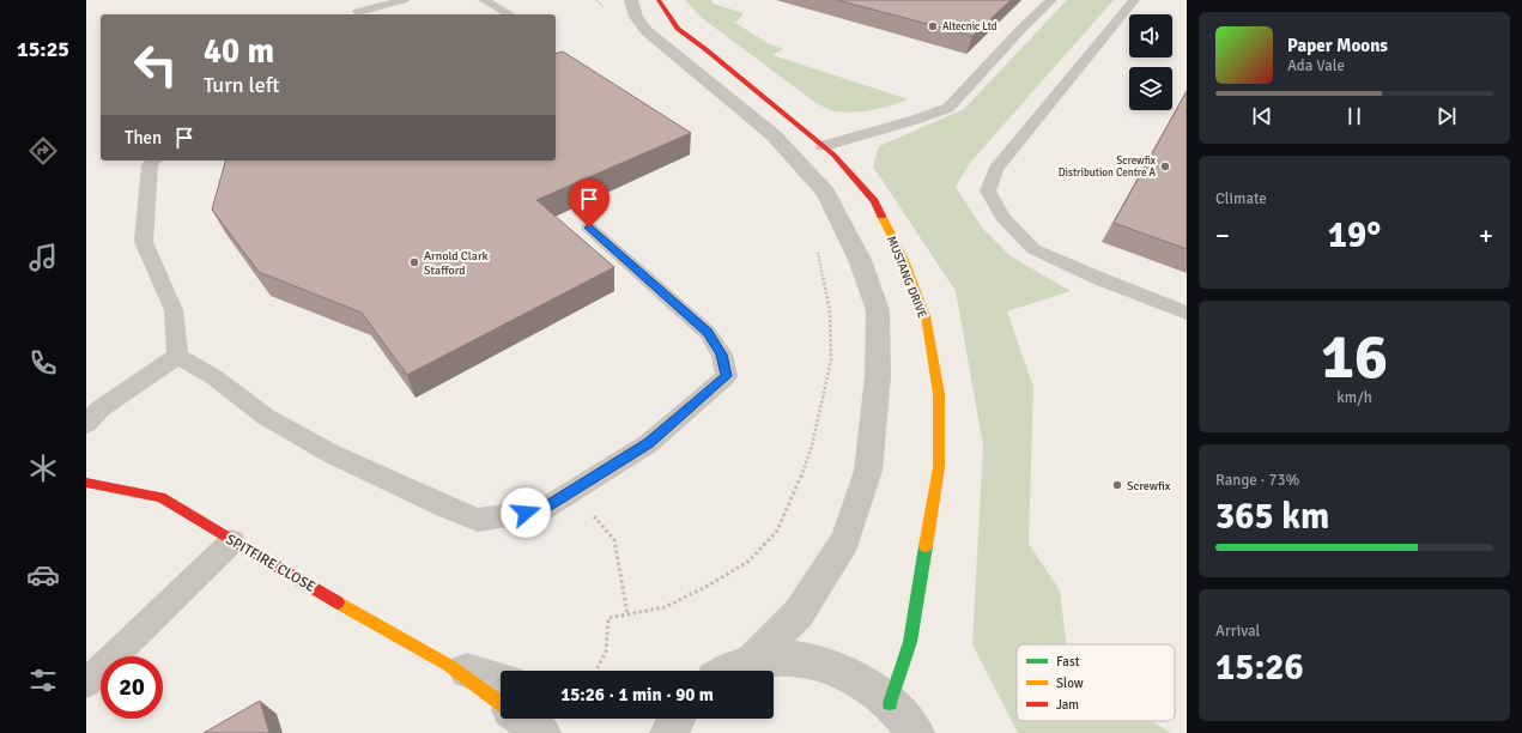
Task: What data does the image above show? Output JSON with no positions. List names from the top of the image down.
{
  "streets": {
    "street": ["MUSTANG DRIVE", "SPITFIRE CLOSE"]
  },
  "places": [
    "Altecnic Ltd",
    "Screwfix Distribution Centre A",
    "Arnold Clark Stafford",
    "Screwfix"
  ],
  "legend": ["Fast", "Slow", "Jam"],
  "page": {
    "tabs": "15:25",
    "turn": ["40 m", "Turn left"],
    "song": ["Paper Moons", "Ada Vale"],
    "then": "Then",
    "tile": [
      "Climate",
      ["16", "km/h"],
      ["Range · 73%", "365 km"],
      ["Arrival", "15:26"]
    ],
    "heat": ["−", "19°", "+"],
    "limit": "20",
    "trip": "15:26 · 1 min · 90 m"
  }
}
